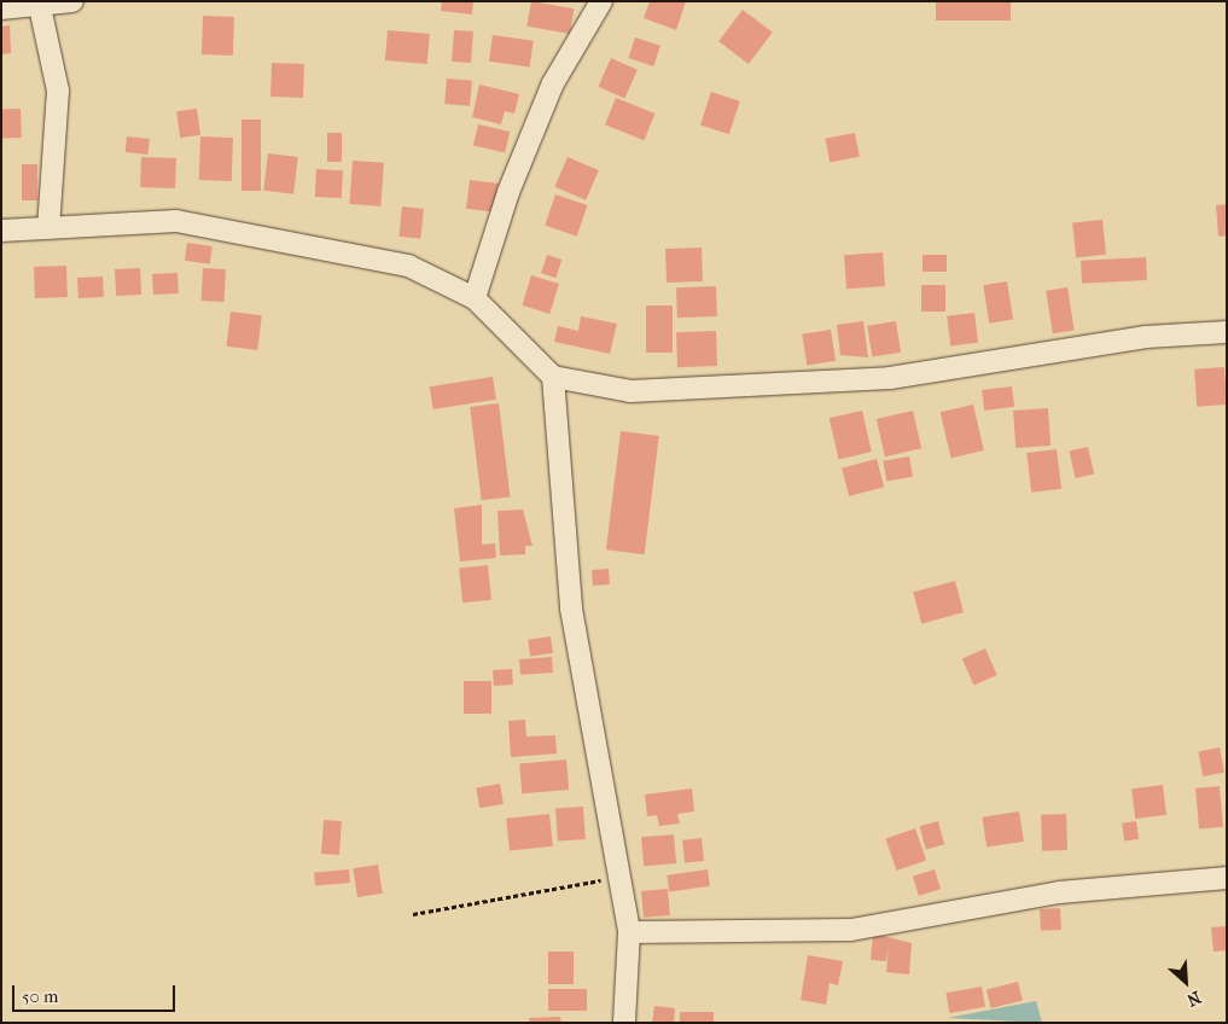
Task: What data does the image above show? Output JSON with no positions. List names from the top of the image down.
{
  "scale_bar": "50 m",
  "north": "bottom right"
}
